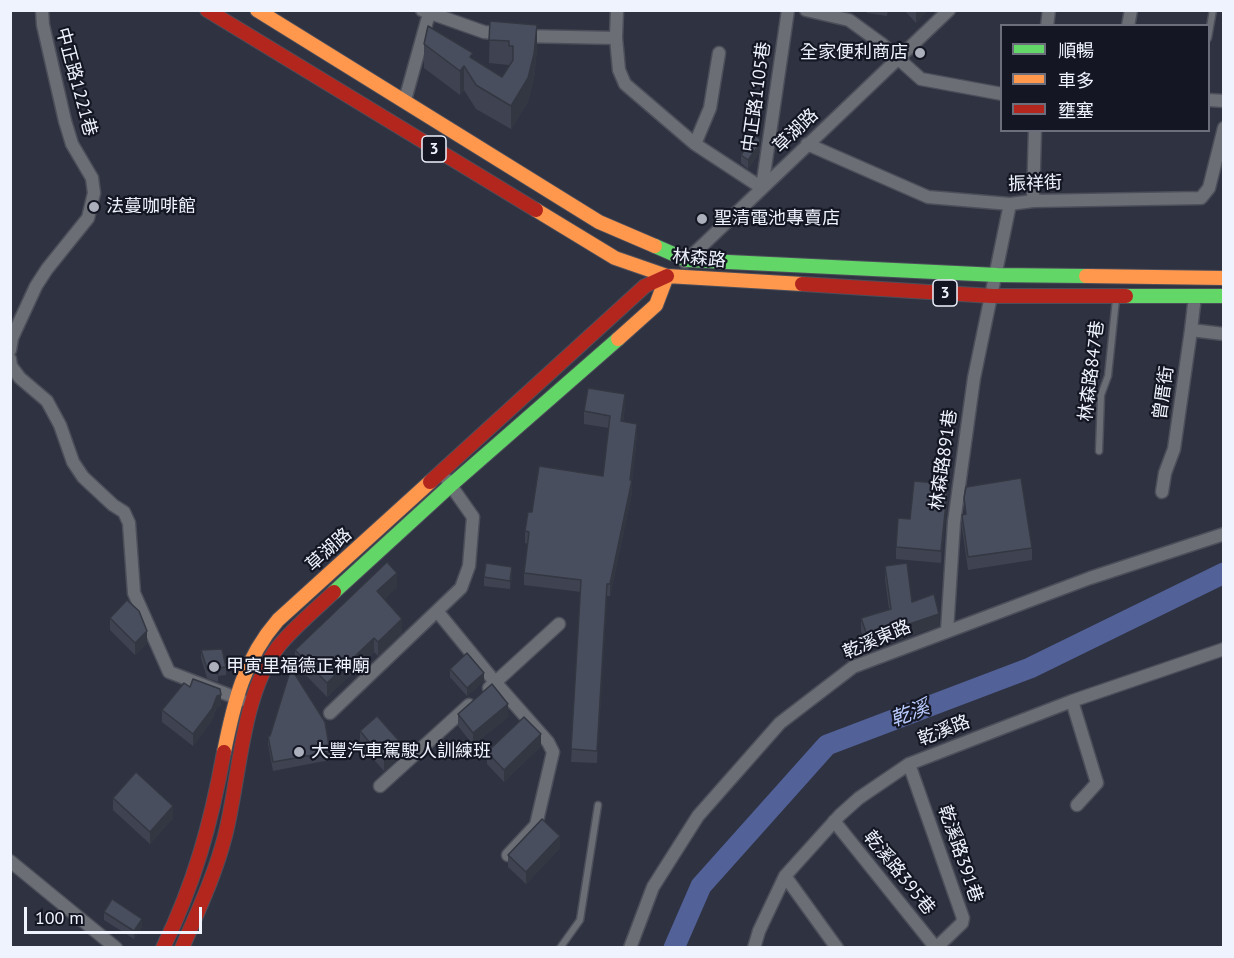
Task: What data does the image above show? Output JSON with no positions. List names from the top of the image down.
{
  "streets": {
    "main road": ["草湖路", "3", "林森路"],
    "street": [
      "中正路1221巷",
      "中正路1105巷",
      "振祥街",
      "曾厝街",
      "林森路891巷",
      "乾溪東路",
      "乾溪路",
      "乾溪路391巷",
      "乾溪路395巷"
    ],
    "lane": ["林森路847巷"]
  },
  "crossings": [
    ["中正路1105巷", "草湖路"],
    ["草湖路", "振祥街"],
    ["草湖路", "林森路"],
    ["振祥街", "林森路891巷"],
    ["林森路", "林森路847巷"],
    ["林森路", "曾厝街"],
    ["林森路", "林森路891巷"],
    ["林森路891巷", "乾溪東路"],
    ["乾溪路", "乾溪路391巷"],
    ["乾溪路", "乾溪路395巷"],
    ["乾溪路391巷", "乾溪路395巷"]
  ],
  "water": ["乾溪"],
  "places": [
    "全家便利商店",
    "法蔓咖啡館",
    "聖清電池專賣店",
    "甲寅里福德正神廟",
    "大豐汽車駕駛人訓練班"
  ],
  "legend": ["順暢", "車多", "壅塞"],
  "scale_bar": "100 m"
}
